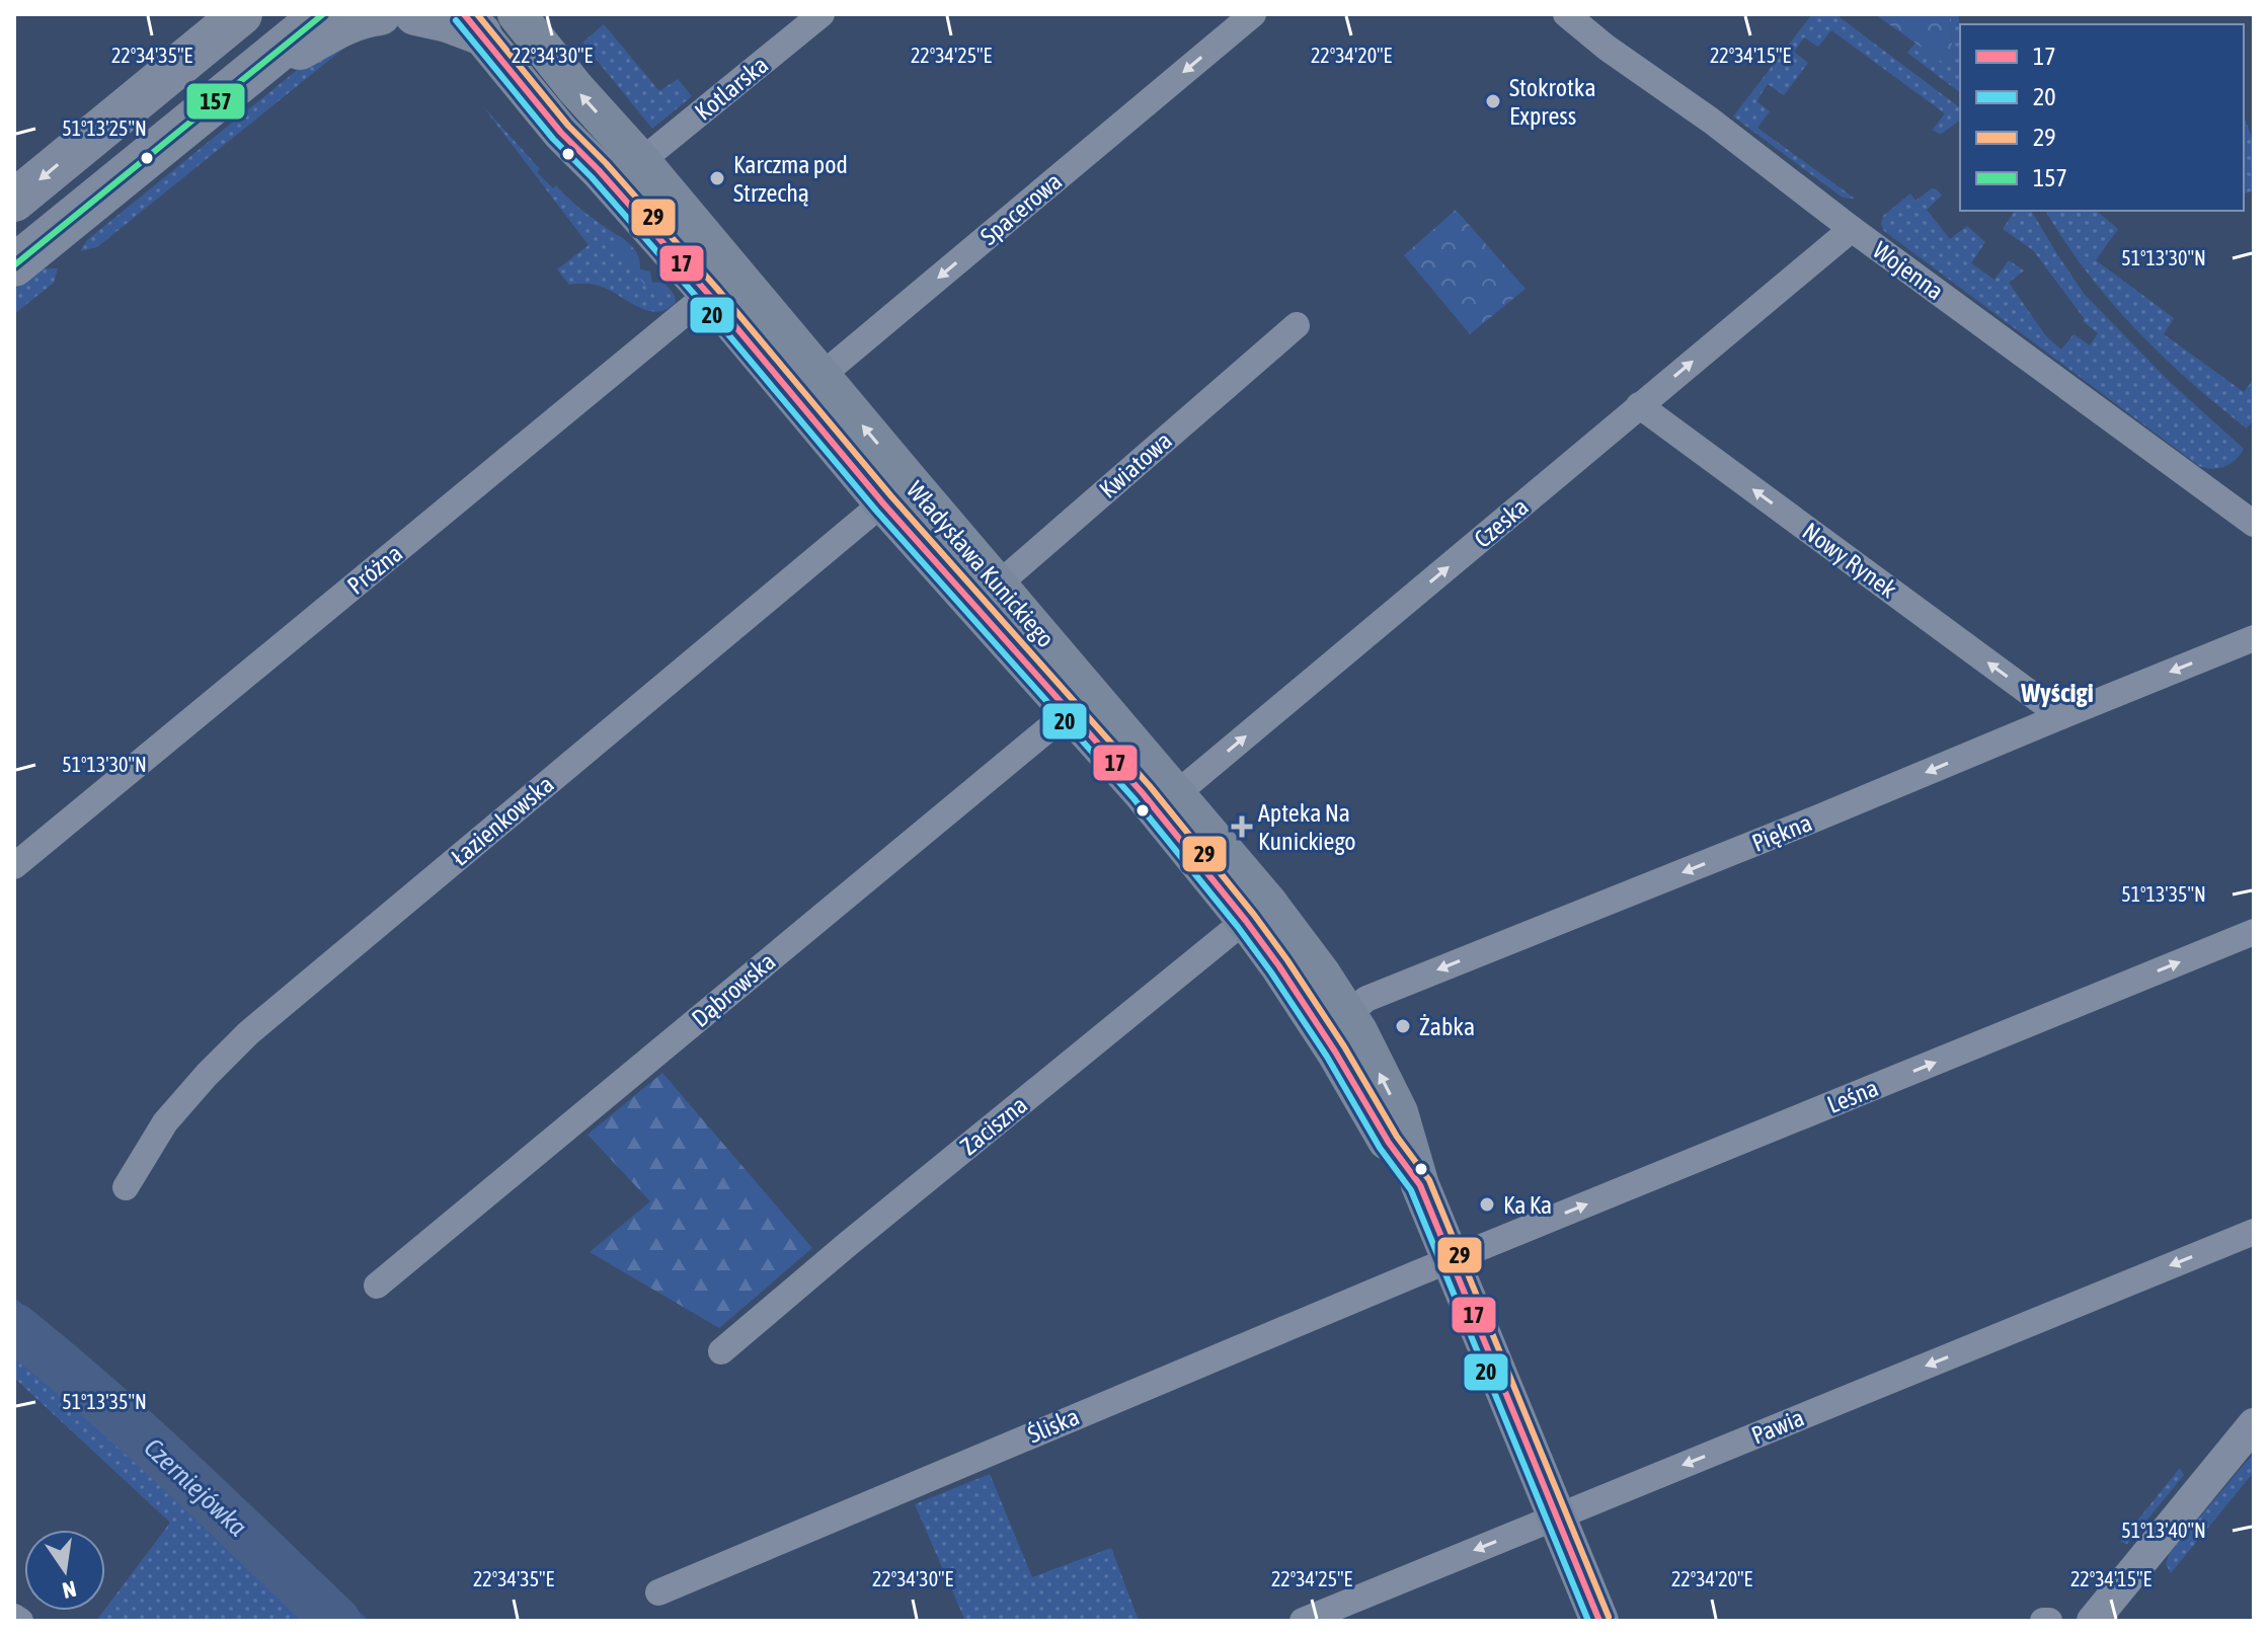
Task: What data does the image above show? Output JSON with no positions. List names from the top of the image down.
{
  "streets": {
    "main road": ["Władysława Kunickiego"],
    "street": [
      "Kotlarska",
      "Spacerowa",
      "Wojenna",
      "Kwiatowa",
      "Czeska",
      "Nowy Rynek",
      "Próżna",
      "Łazienkowska",
      "Piękna",
      "Dąbrowska",
      "Leśna",
      "Zaciszna",
      "Śliska",
      "Pawia"
    ]
  },
  "crossings": [
    ["Kotlarska", "Władysława Kunickiego"],
    ["Spacerowa", "Władysława Kunickiego"],
    ["Wojenna", "Czeska"],
    ["Kwiatowa", "Władysława Kunickiego"],
    ["Czeska", "Nowy Rynek"],
    ["Czeska", "Władysława Kunickiego"],
    ["Nowy Rynek", "Piękna"],
    ["Władysława Kunickiego", "Próżna"],
    ["Władysława Kunickiego", "Łazienkowska"],
    ["Władysława Kunickiego", "Piękna"],
    ["Władysława Kunickiego", "Dąbrowska"],
    ["Władysława Kunickiego", "Leśna"],
    ["Władysława Kunickiego", "Zaciszna"],
    ["Władysława Kunickiego", "Śliska"],
    ["Władysława Kunickiego", "Pawia"],
    ["Leśna", "Śliska"]
  ],
  "one_way": [
    "Spacerowa",
    "Czeska",
    "Nowy Rynek",
    "Piękna",
    "Leśna",
    "Pawia"
  ],
  "districts": ["Wyścigi"],
  "water": ["Czerniejówka"],
  "places": {
    "other": [
      "Stokrotka Express",
      "Karczma pod Strzechą",
      "Żabka",
      "Ka Ka"
    ],
    "health": ["Apteka Na Kunickiego"]
  },
  "lines": [
    "transit line 17",
    "transit line 29",
    "transit line 157",
    "transit line 20"
  ],
  "legend": [
    "17",
    "20",
    "29",
    "157"
  ],
  "north": "bottom",
  "coordinates": [
    "22°34'35\"E",
    "22°34'30\"E",
    "22°34'25\"E",
    "22°34'20\"E",
    "22°34'15\"E",
    "51°13'25\"N",
    "51°13'30\"N",
    "51°13'35\"N",
    "51°13'40\"N"
  ]
}
